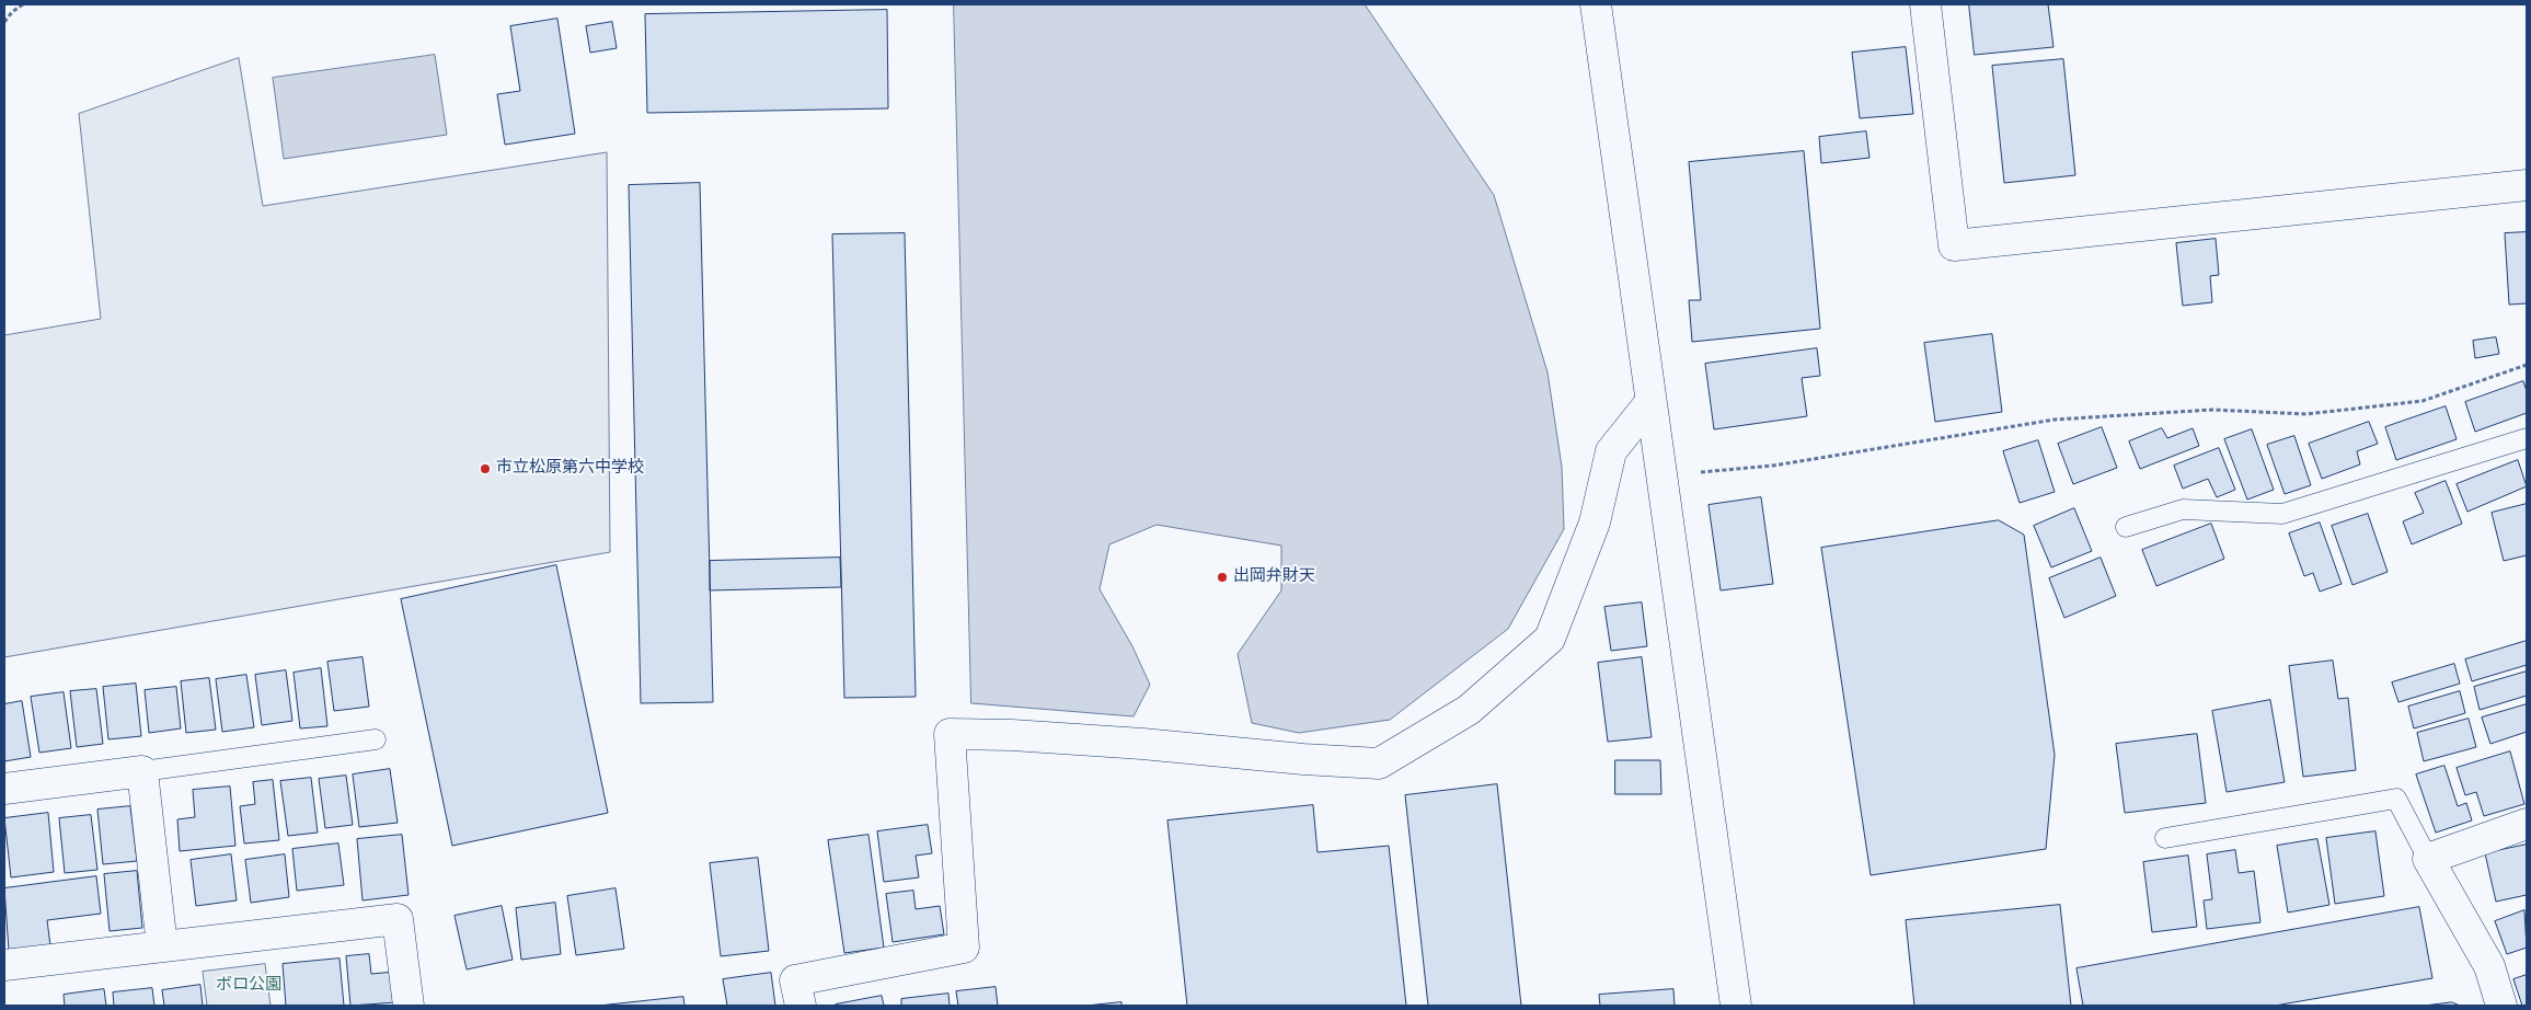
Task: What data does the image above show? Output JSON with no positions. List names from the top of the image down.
{
  "parks": ["ボロ公園"],
  "places": ["市立松原第六中学校", "出岡弁財天"]
}
